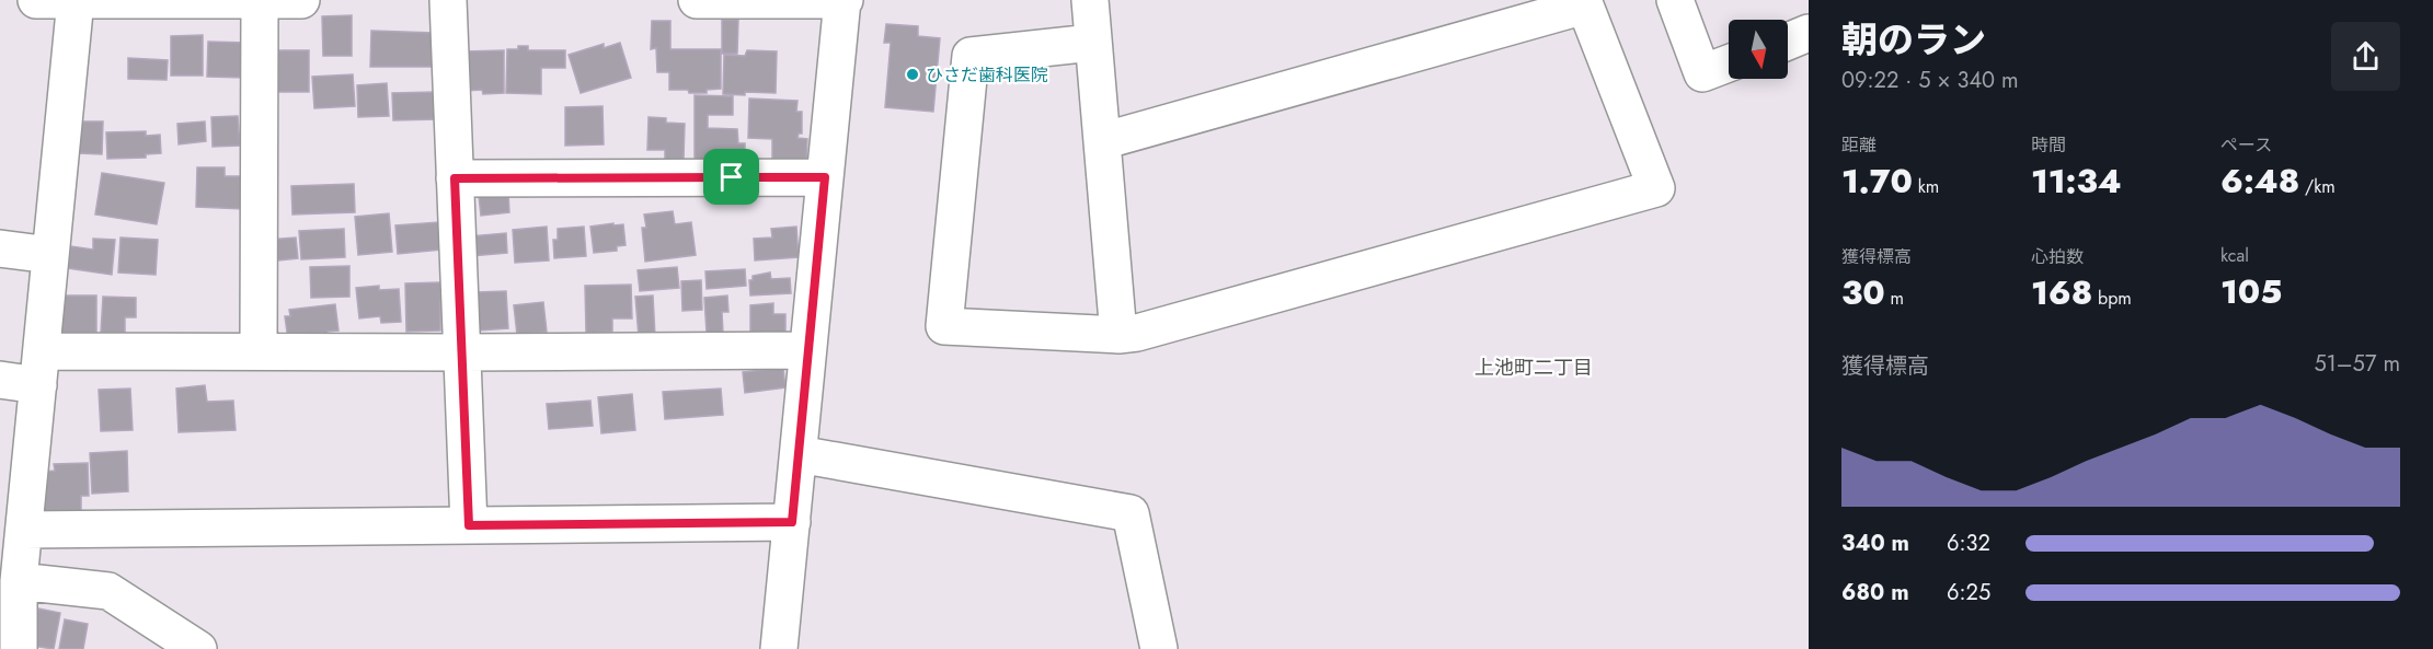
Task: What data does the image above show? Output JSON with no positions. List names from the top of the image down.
{
  "districts": ["上池町二丁目"],
  "places": ["ひさだ歯科医院"],
  "north": "bottom",
  "page": {
    "heading": ["朝のラン", "09:22 · 5 × 340 m"],
    "stats": [
      ["距離", "1.70 km"],
      ["時間", "11:34"],
      ["ペース", "6:48 /km"],
      ["獲得標高", "30 m"],
      ["心拍数", "168 bpm"],
      ["kcal", "105"]
    ],
    "chart": ["獲得標高", "51–57 m"],
    "list": [
      {
        "name": "340 m",
        "note": "6:32"
      },
      {
        "name": "680 m",
        "note": "6:25"
      }
    ]
  }
}
